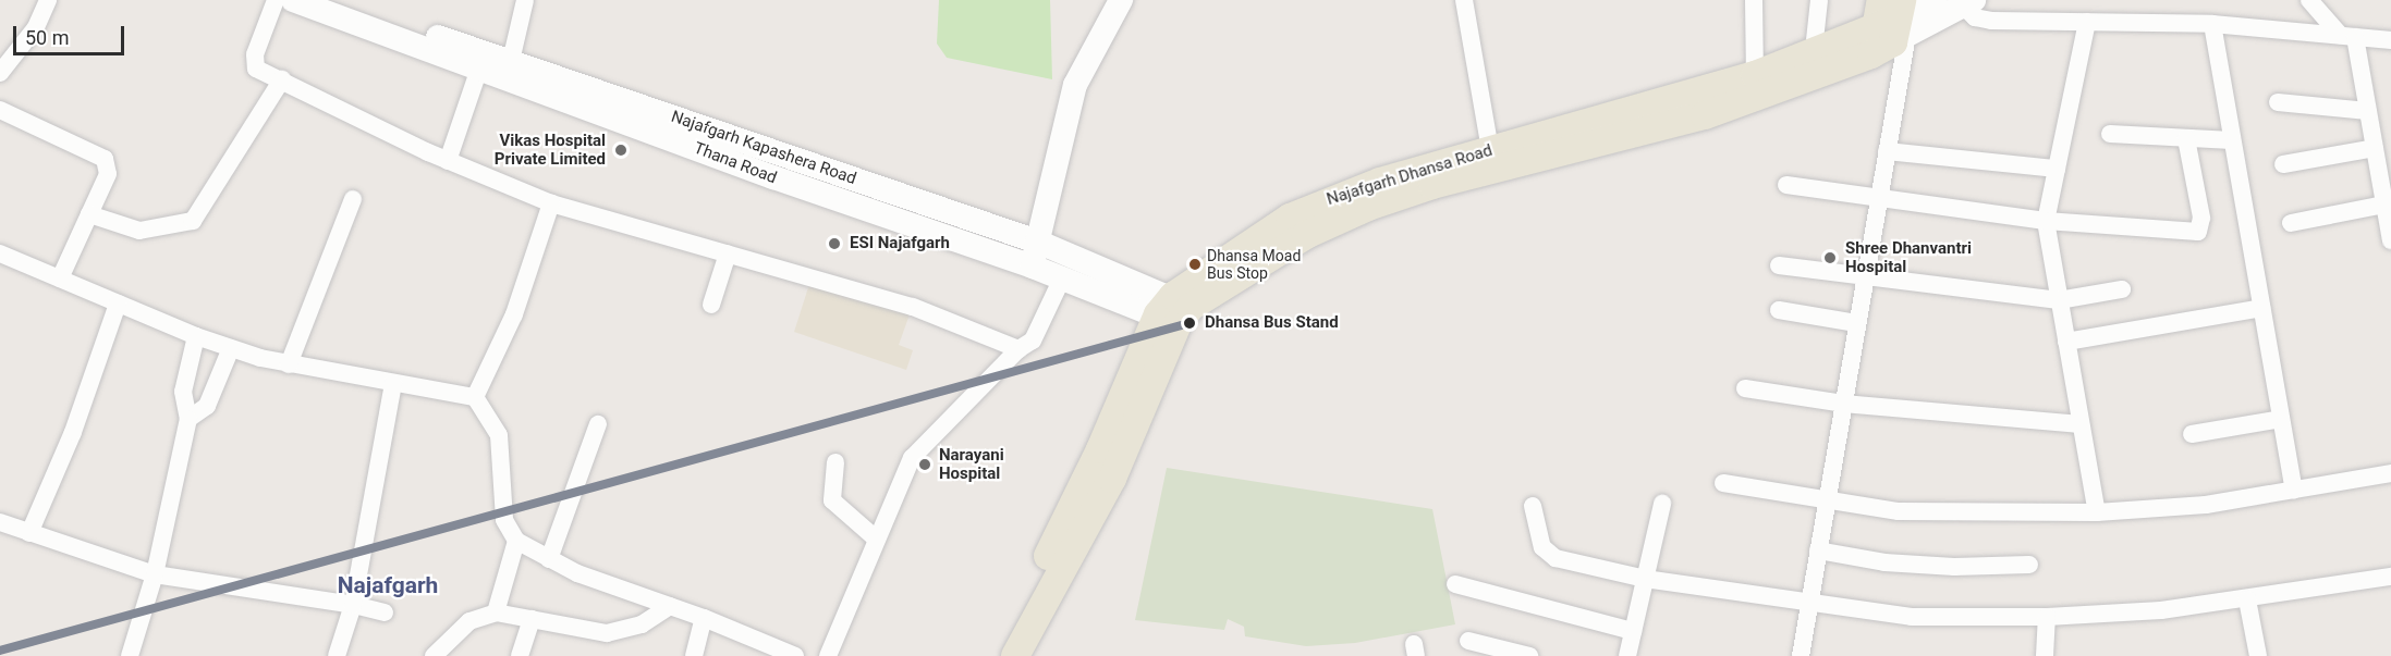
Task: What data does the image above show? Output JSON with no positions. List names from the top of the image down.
{
  "streets": {
    "main road": ["Najafgarh Kapashera Road", "Thana Road", "Najafgarh Dhansa Road"]
  },
  "crossings": [
    ["Najafgarh Kapashera Road", "Thana Road"],
    ["Najafgarh Kapashera Road", "Najafgarh Dhansa Road"],
    ["Thana Road", "Najafgarh Dhansa Road"]
  ],
  "districts": ["Najafgarh"],
  "places": [
    "Vikas Hospital Private Limited",
    "ESI Najafgarh",
    "Shree Dhanvantri Hospital",
    "Dhansa Moad Bus Stop",
    "Dhansa Bus Stand",
    "Narayani Hospital"
  ],
  "scale_bar": "50 m"
}
